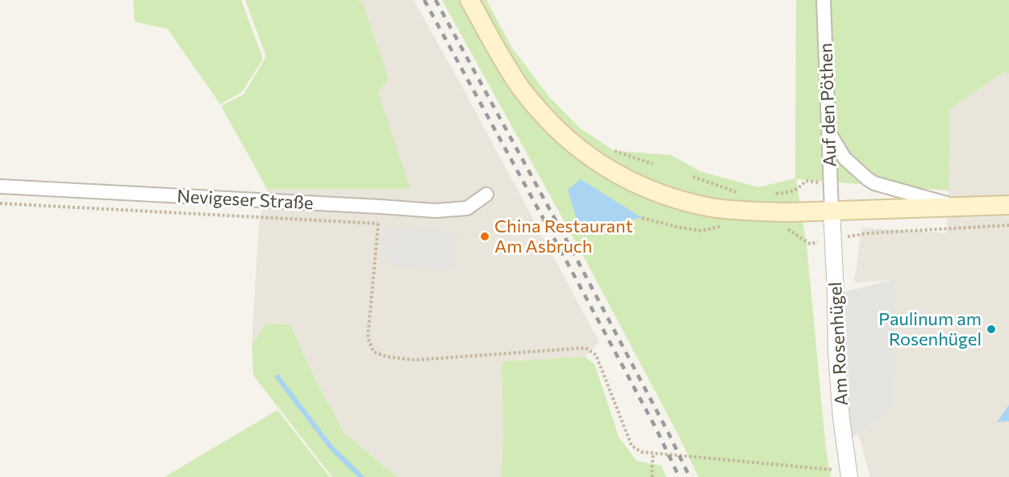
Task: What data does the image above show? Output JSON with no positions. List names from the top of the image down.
{
  "streets": {
    "street": ["Auf den Pöthen", "Nevigeser Straße", "Am Rosenhügel"]
  },
  "crossings": [
    ["Auf den Pöthen", "Am Rosenhügel"]
  ],
  "places": ["China Restaurant Am Asbruch", "Paulinum am Rosenhügel"]
}
